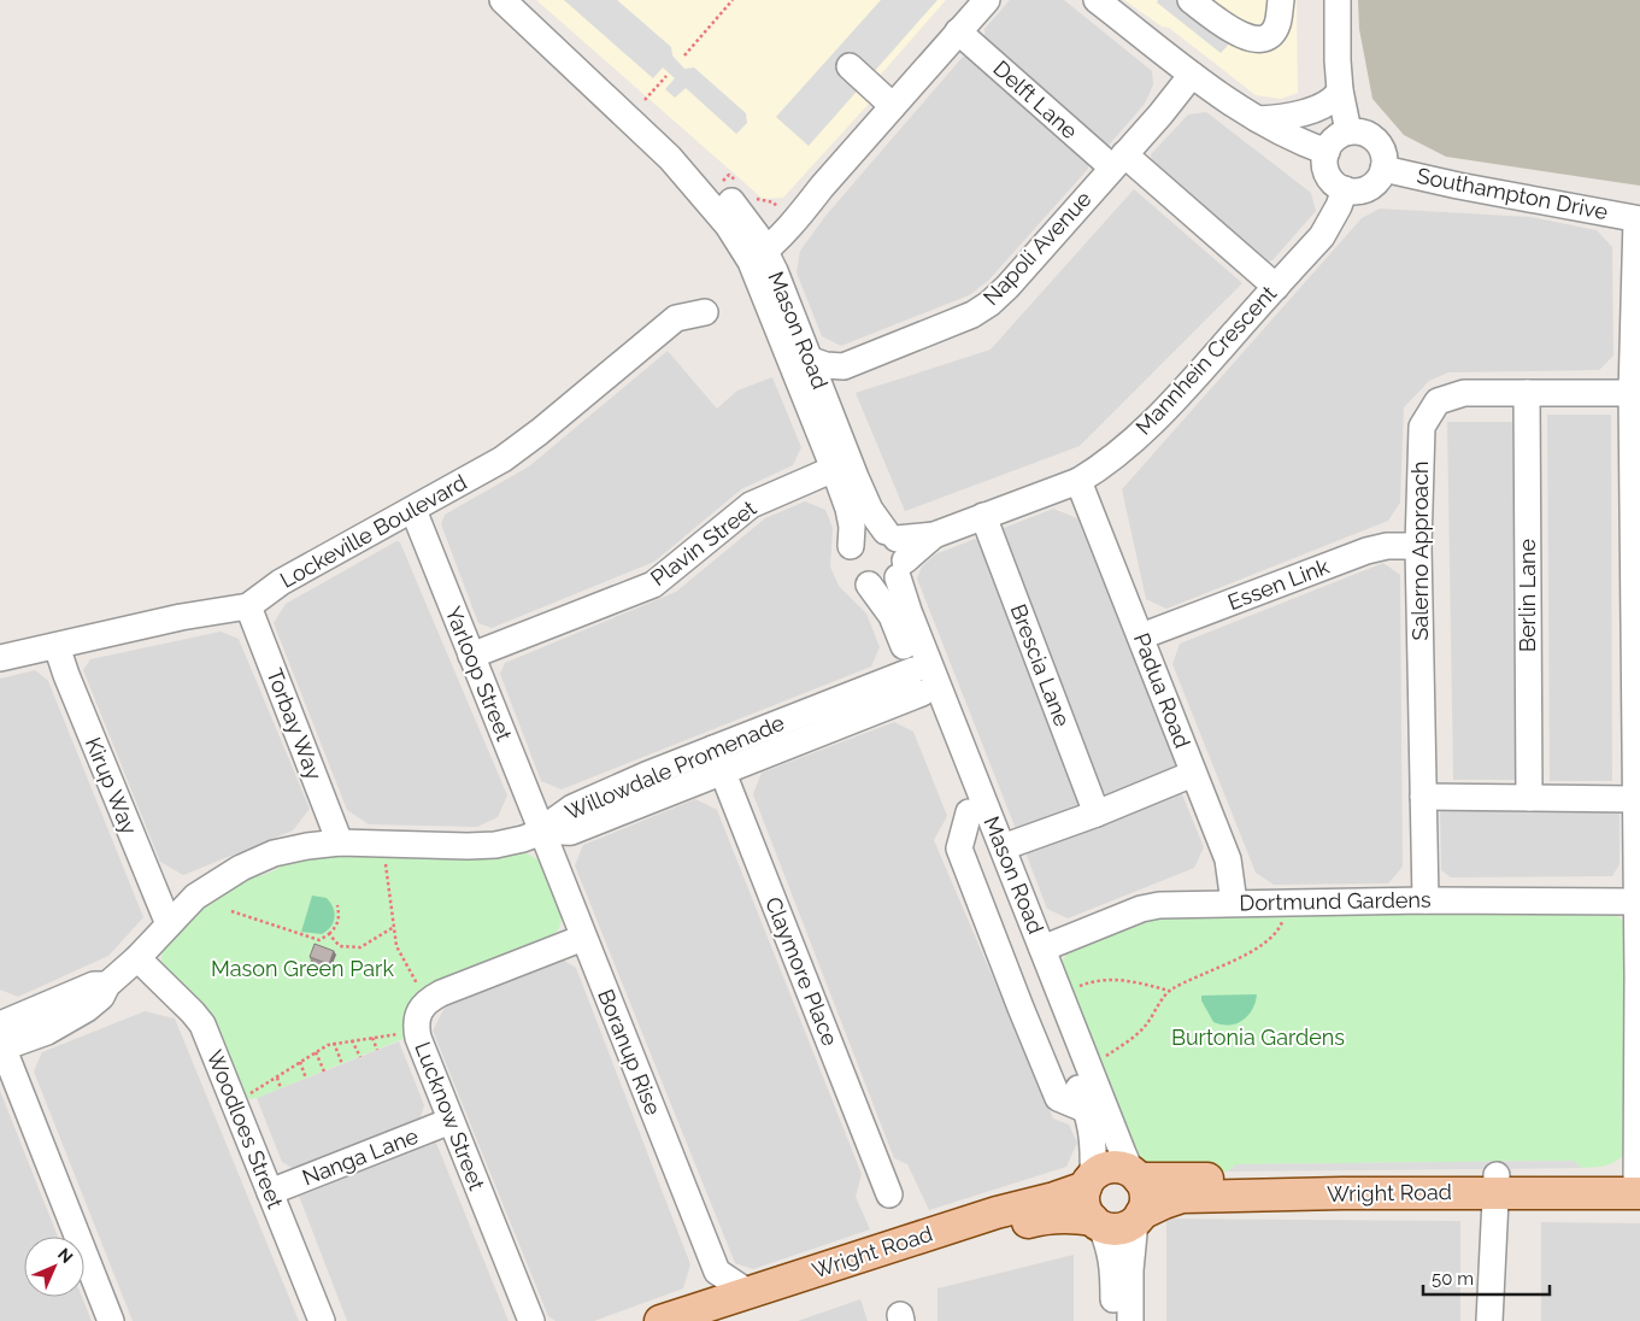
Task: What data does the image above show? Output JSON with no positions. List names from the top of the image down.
{
  "streets": {
    "main road": ["Wright Road"],
    "street": [
      "Delft Lane",
      "Southampton Drive",
      "Napoli Avenue",
      "Mason Road",
      "Mannhein Crescent",
      "Lockeville Boulevard",
      "Plavin Street",
      "Salerno Approach",
      "Essen Link",
      "Berlin Lane",
      "Brescia Lane",
      "Yarloop Street",
      "Padua Road",
      "Torbay Way",
      "Willowdale Promenade",
      "Kirup Way",
      "Dortmund Gardens",
      "Claymore Place",
      "Boranup Rise",
      "Lucknow Street",
      "Woodloes Street",
      "Nanga Lane"
    ]
  },
  "crossings": [
    ["Delft Lane", "Napoli Avenue"],
    ["Delft Lane", "Mannhein Crescent"],
    ["Southampton Drive", "Mannhein Crescent"],
    ["Mason Road", "Mannhein Crescent"],
    ["Mason Road", "Plavin Street"],
    ["Mason Road", "Willowdale Promenade"],
    ["Mason Road", "Dortmund Gardens"],
    ["Mason Road", "Wright Road"],
    ["Mannhein Crescent", "Brescia Lane"],
    ["Mannhein Crescent", "Padua Road"],
    ["Lockeville Boulevard", "Yarloop Street"],
    ["Lockeville Boulevard", "Torbay Way"],
    ["Lockeville Boulevard", "Kirup Way"],
    ["Plavin Street", "Yarloop Street"],
    ["Salerno Approach", "Essen Link"],
    ["Salerno Approach", "Berlin Lane"],
    ["Salerno Approach", "Dortmund Gardens"],
    ["Essen Link", "Padua Road"],
    ["Yarloop Street", "Willowdale Promenade"],
    ["Yarloop Street", "Boranup Rise"],
    ["Padua Road", "Dortmund Gardens"],
    ["Torbay Way", "Willowdale Promenade"],
    ["Willowdale Promenade", "Kirup Way"],
    ["Willowdale Promenade", "Claymore Place"],
    ["Willowdale Promenade", "Boranup Rise"],
    ["Willowdale Promenade", "Woodloes Street"],
    ["Boranup Rise", "Lucknow Street"],
    ["Lucknow Street", "Nanga Lane"],
    ["Woodloes Street", "Nanga Lane"]
  ],
  "parks": ["Mason Green Park", "Burtonia Gardens"],
  "scale_bar": "50 m",
  "north": "top right"
}
